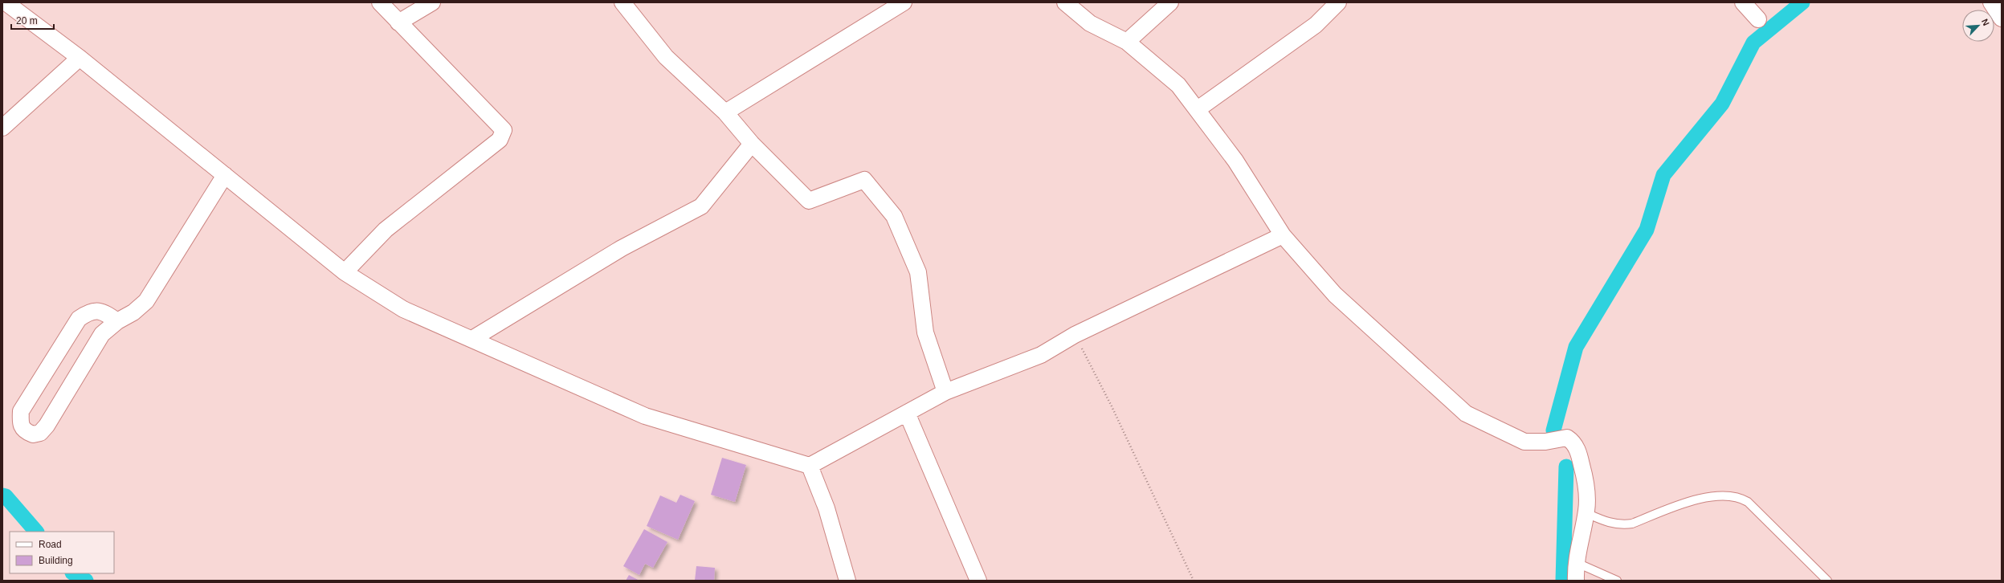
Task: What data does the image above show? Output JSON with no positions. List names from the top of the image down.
{
  "legend": ["Road", "Building"],
  "scale_bar": "20 m",
  "north": "top right"
}
